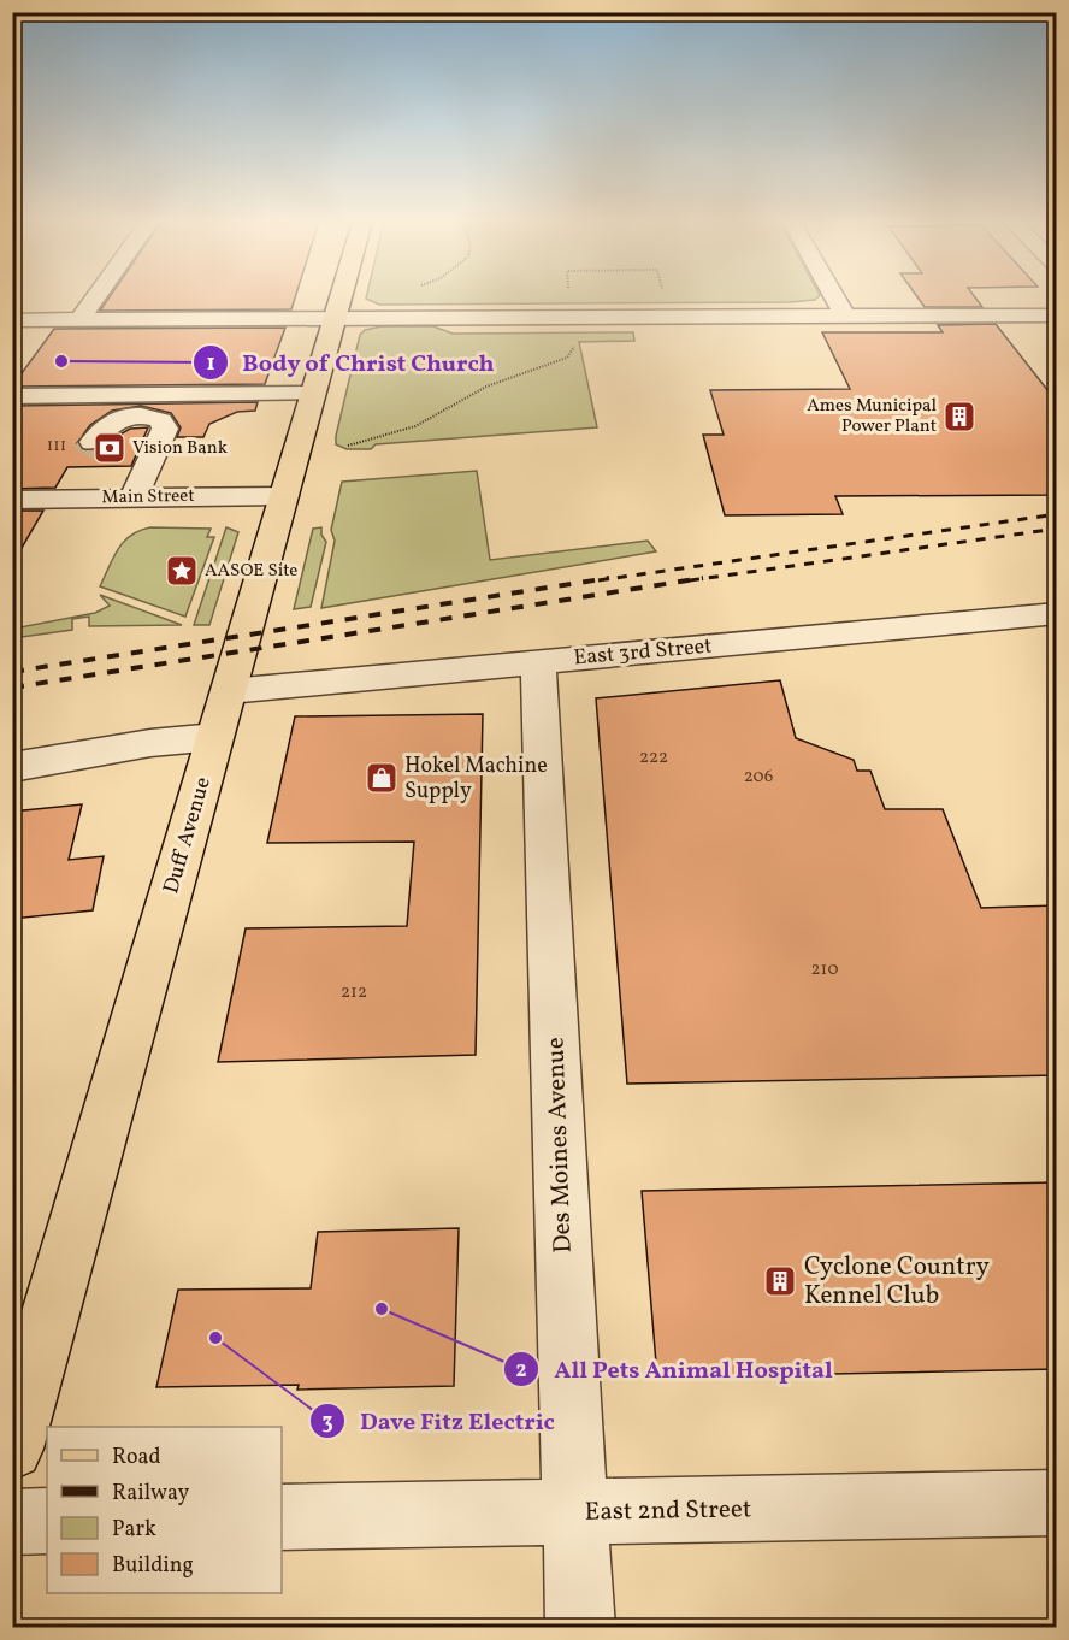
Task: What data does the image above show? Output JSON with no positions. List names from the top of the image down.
{
  "streets": {
    "main road": ["Duff Avenue"],
    "street": [
      "Main Street",
      "East 3rd Street",
      "Des Moines Avenue",
      "East 2nd Street"
    ]
  },
  "crossings": [
    ["Main Street", "Duff Avenue"],
    ["East 3rd Street", "Duff Avenue"],
    ["East 3rd Street", "Des Moines Avenue"],
    ["Des Moines Avenue", "East 2nd Street"]
  ],
  "places": {
    "other": ["Body of Christ Church", "All Pets Animal Hospital", "Dave Fitz Electric"],
    "building": ["Ames Municipal Power Plant", "Cyclone Country Kennel Club"],
    "bank": ["Vision Bank"],
    "place": ["AASOE Site"],
    "shop": ["Hokel Machine Supply"]
  },
  "house_numbers": [
    "111",
    "222",
    "206",
    "210",
    "212"
  ],
  "legend": [
    "Road",
    "Railway",
    "Park",
    "Building"
  ]
}
